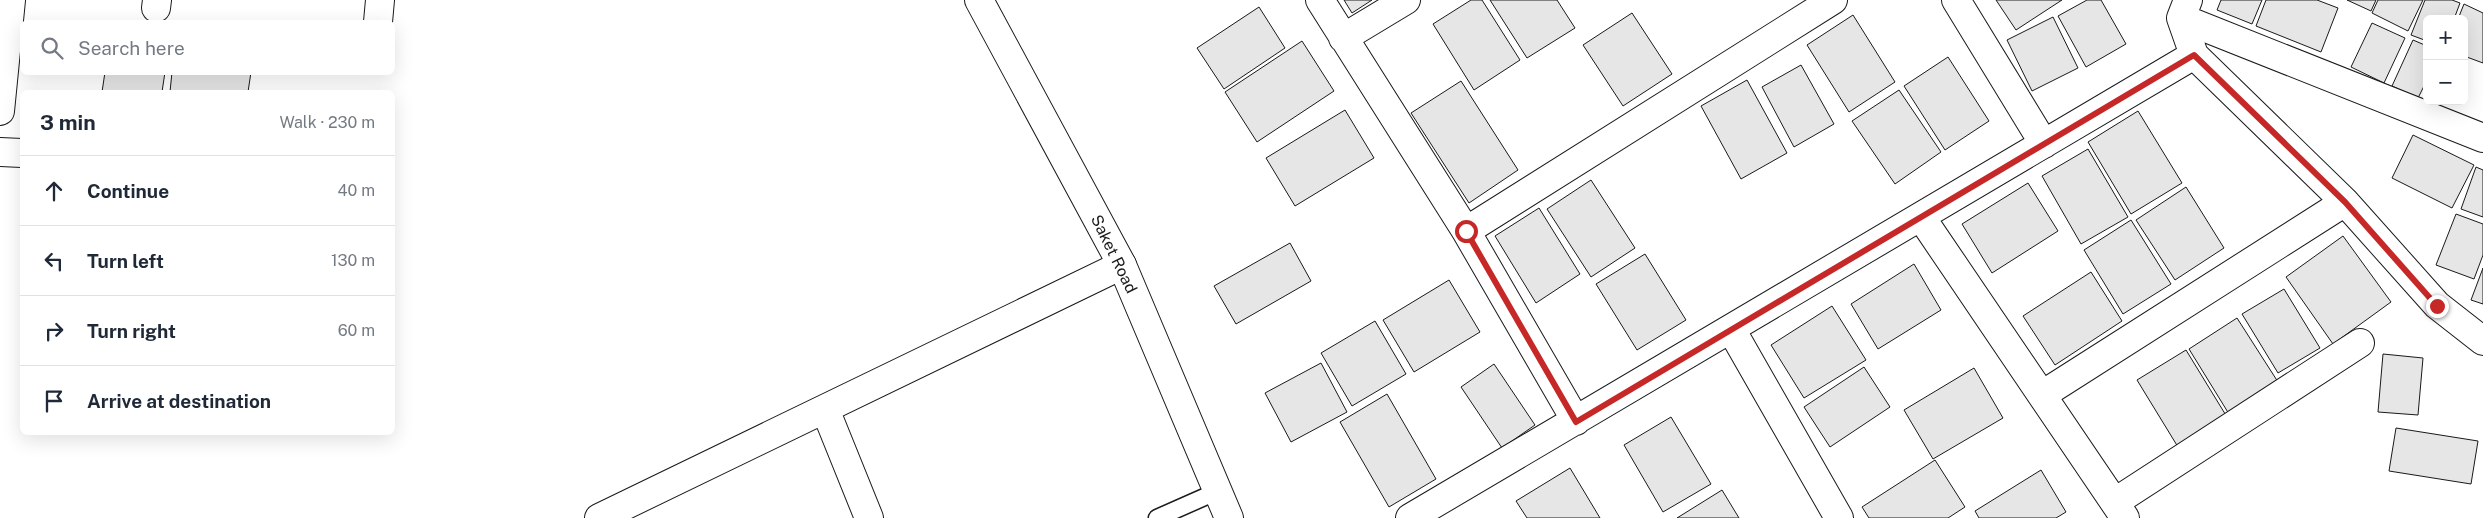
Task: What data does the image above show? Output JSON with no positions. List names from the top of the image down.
{
  "streets": {
    "street": ["Saket Road"]
  },
  "page": {
    "map_buttons": ["+", "−"],
    "search": "Search here",
    "heading": ["3 min", "Walk · 230 m"],
    "list": [
      ["Continue", "40 m"],
      ["Turn left", "130 m"],
      ["Turn right", "60 m"],
      "Arrive at destination"
    ]
  }
}
